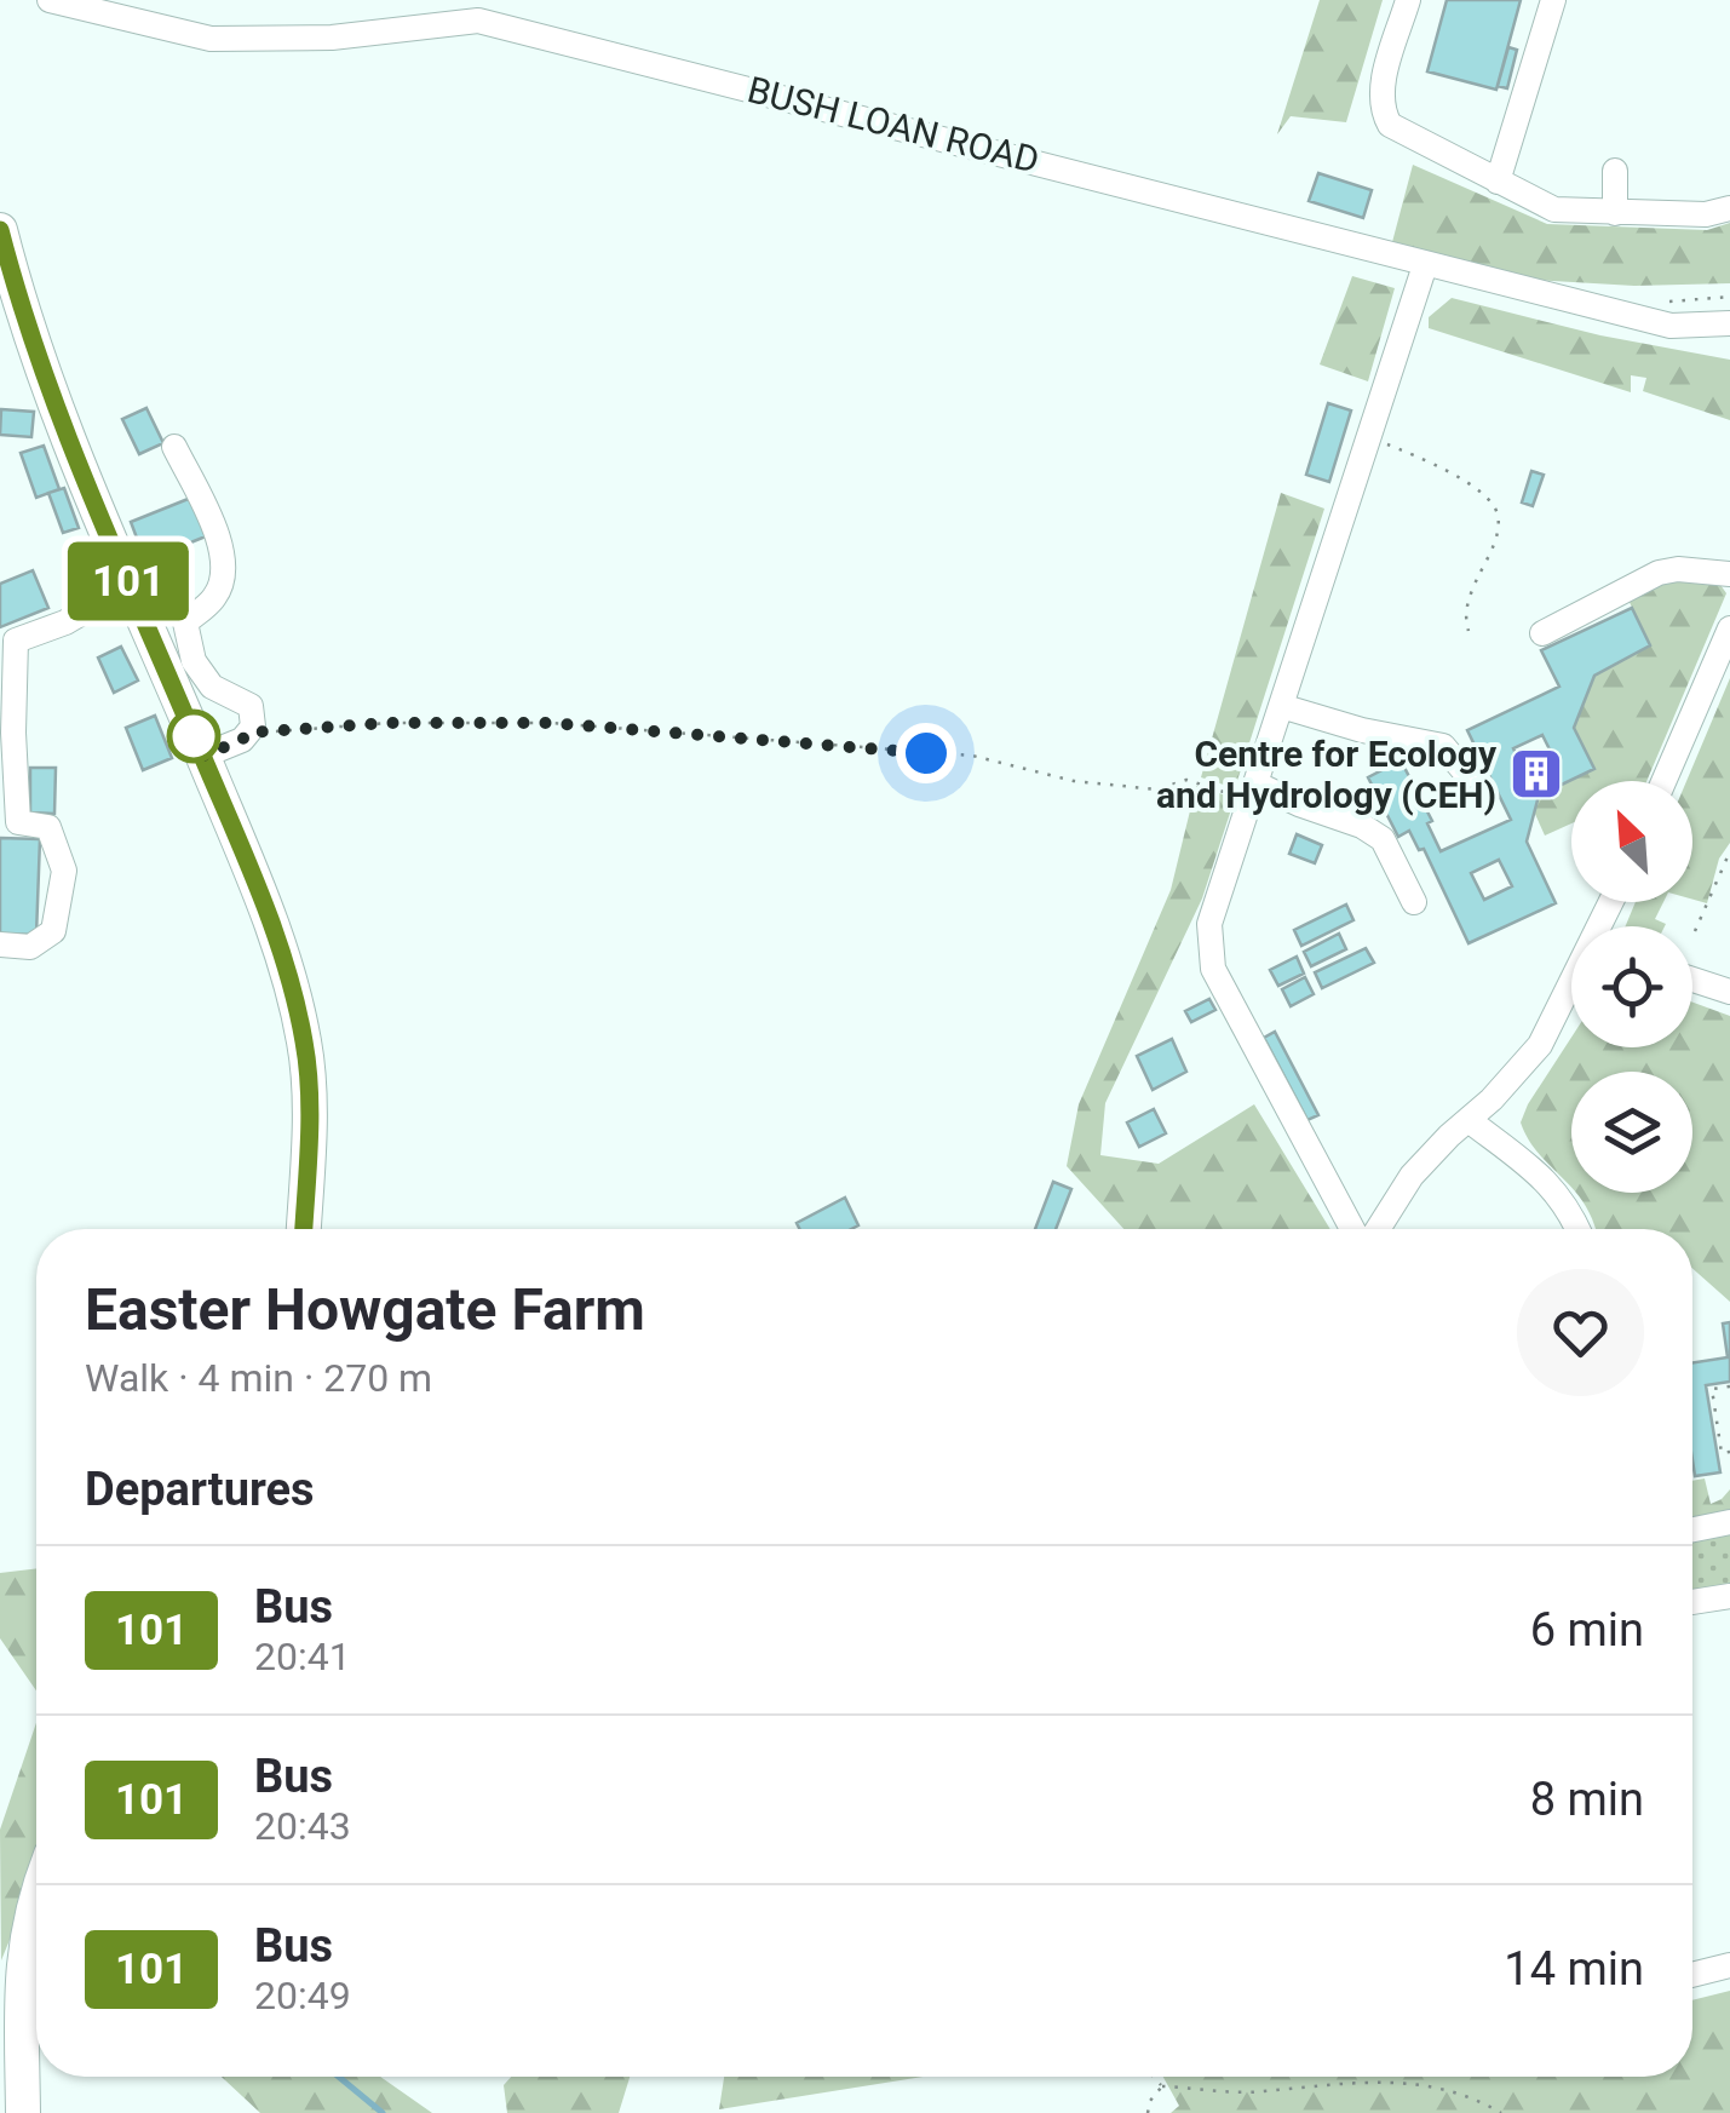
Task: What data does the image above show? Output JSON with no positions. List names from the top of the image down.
{
  "streets": {
    "street": ["BUSH LOAN ROAD"]
  },
  "places": {
    "building": ["Centre for Ecology and Hydrology (CEH)"]
  },
  "lines": ["bus line 101"],
  "north": "top left",
  "page": {
    "on_map": "101",
    "heading": [
      ["Easter Howgate Farm", "Walk · 4 min · 270 m"],
      "Departures"
    ],
    "list": [
      {
        "mark": "101",
        "name": "Bus",
        "note": "20:41",
        "value": "6 min"
      },
      {
        "mark": "101",
        "name": "Bus",
        "note": "20:43",
        "value": "8 min"
      },
      {
        "mark": "101",
        "name": "Bus",
        "note": "20:49",
        "value": "14 min"
      }
    ]
  }
}
